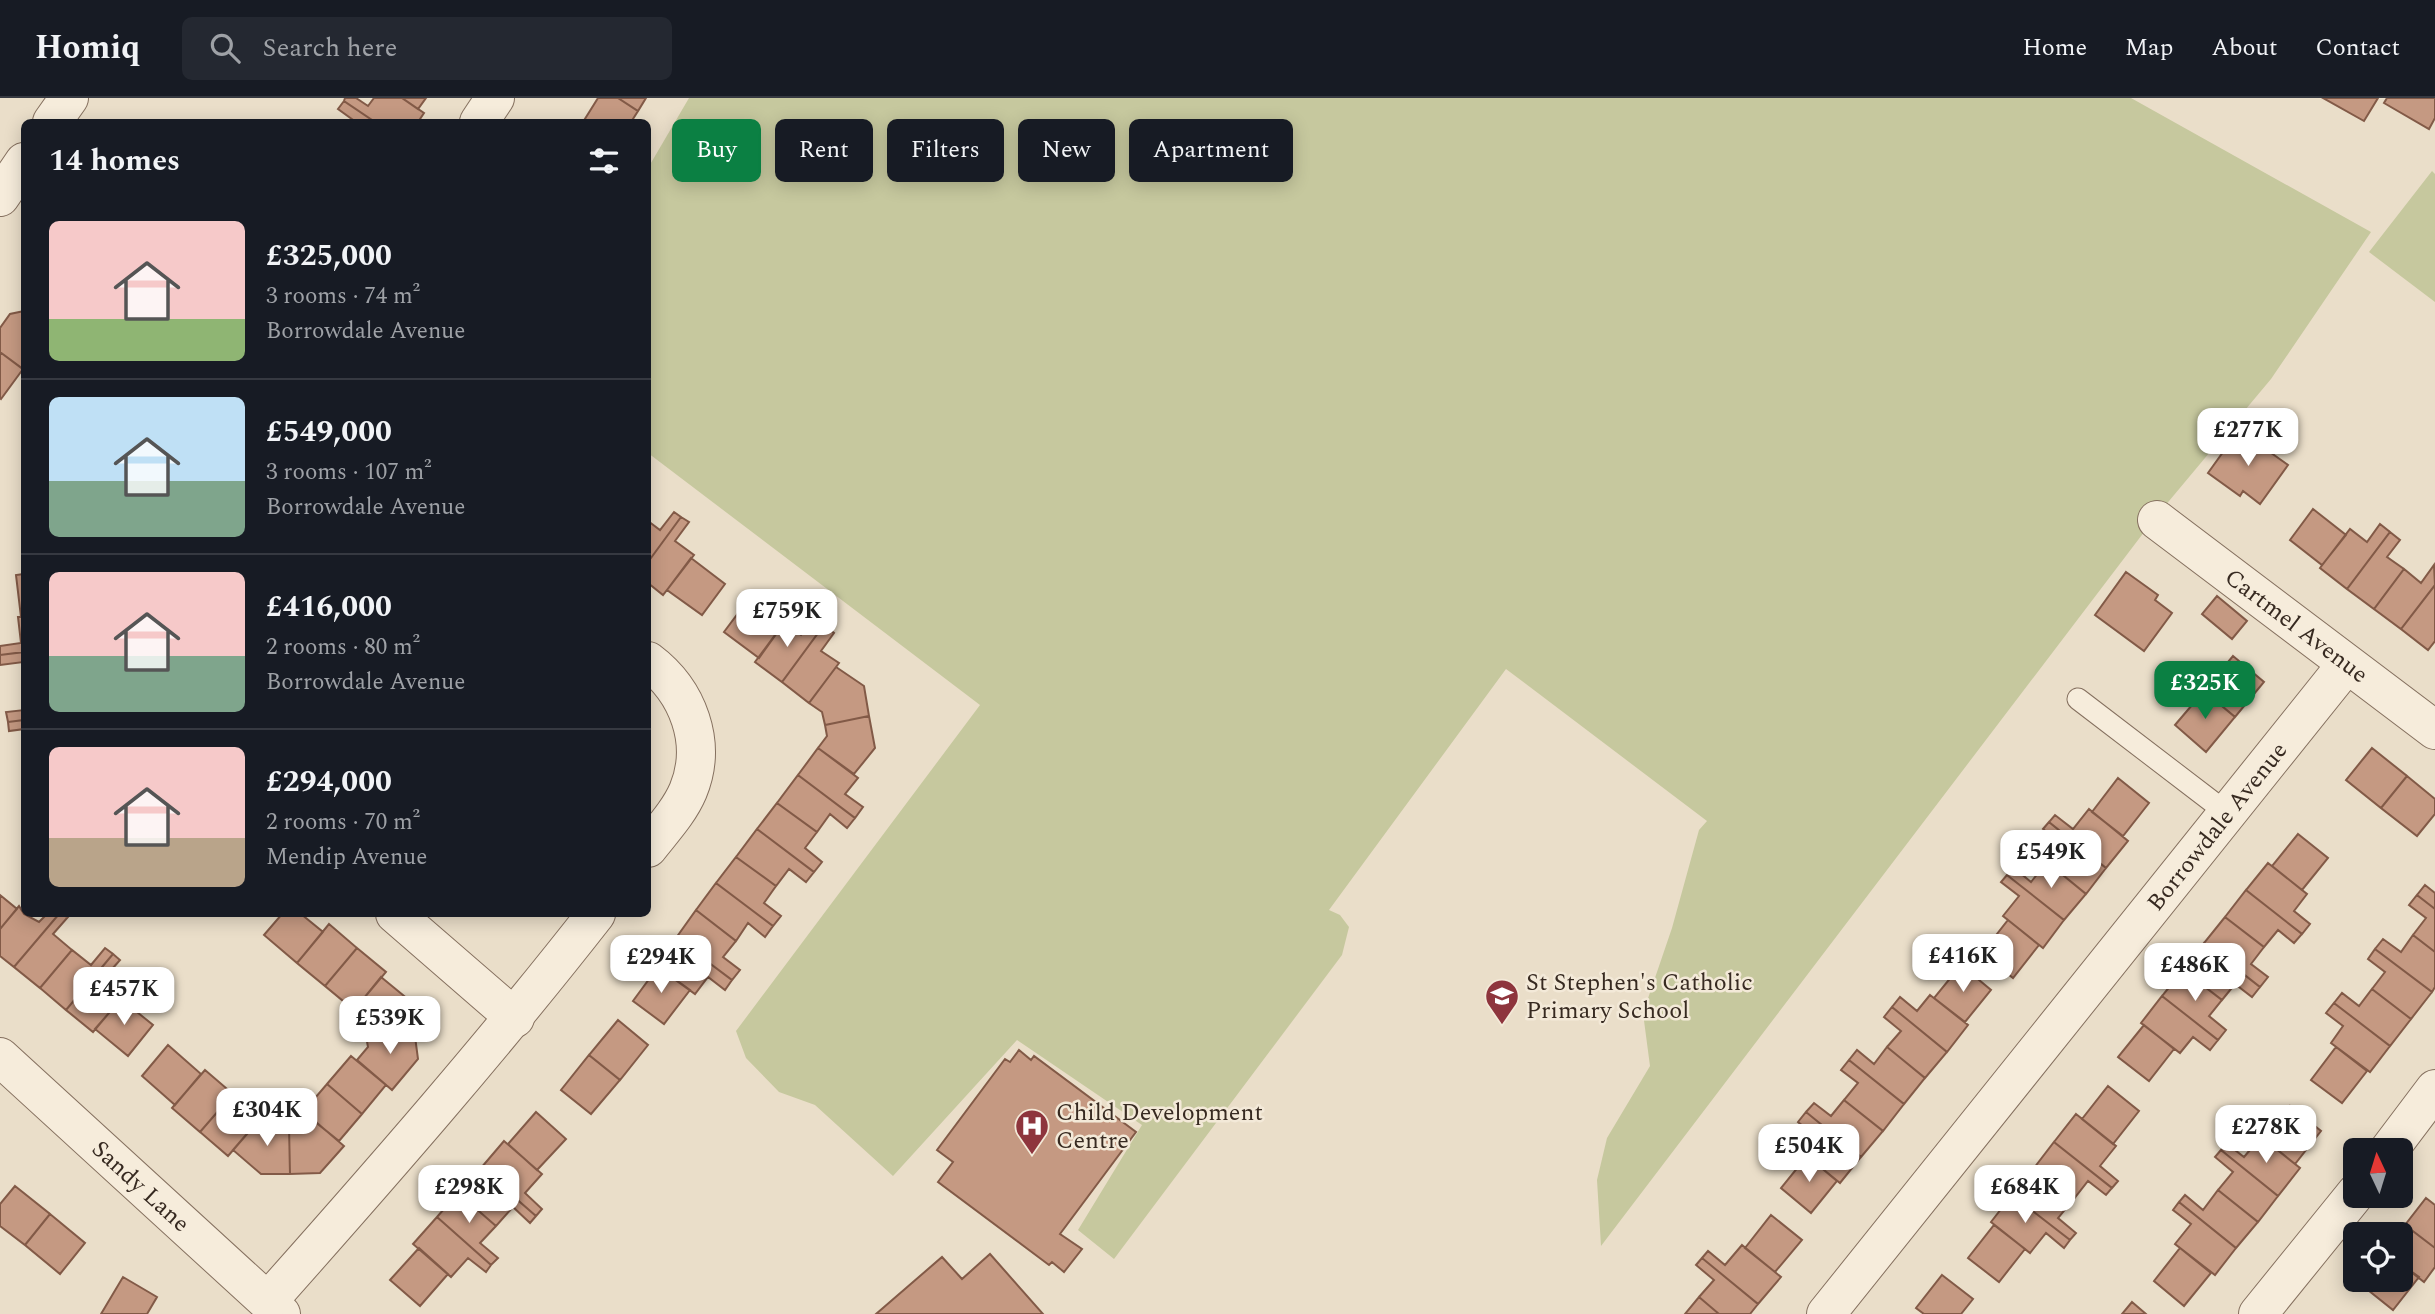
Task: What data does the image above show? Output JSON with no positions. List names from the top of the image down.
{
  "streets": {
    "street": ["Cartmel Avenue", "Borrowdale Avenue", "Sandy Lane"]
  },
  "crossings": [
    ["Cartmel Avenue", "Borrowdale Avenue"]
  ],
  "places": {
    "school or university": ["St Stephen's Catholic Primary School"],
    "hospital": ["Child Development Centre"]
  },
  "north": "top",
  "page": {
    "header": "Homiq",
    "search": "Search here",
    "nav": [
      "Home",
      "Map",
      "About",
      "Contact"
    ],
    "chip": [
      "Buy",
      "Rent",
      "Filters",
      "New",
      "Apartment"
    ],
    "heading": "14 homes",
    "list": [
      {
        "name": "£325,000",
        "note": "3 rooms · 74 m² · Borrowdale Avenue"
      },
      {
        "name": "£549,000",
        "note": "3 rooms · 107 m² · Borrowdale Avenue"
      },
      {
        "name": "£416,000",
        "note": "2 rooms · 80 m² · Borrowdale Avenue"
      },
      {
        "name": "£294,000",
        "note": "2 rooms · 70 m² · Mendip Avenue"
      }
    ],
    "price": [
      "£277K",
      "£759K",
      "£325K",
      "£549K",
      "£416K",
      "£294K",
      "£486K",
      "£457K",
      "£539K",
      "£304K",
      "£278K",
      "£504K",
      "£298K",
      "£684K"
    ]
  }
}
